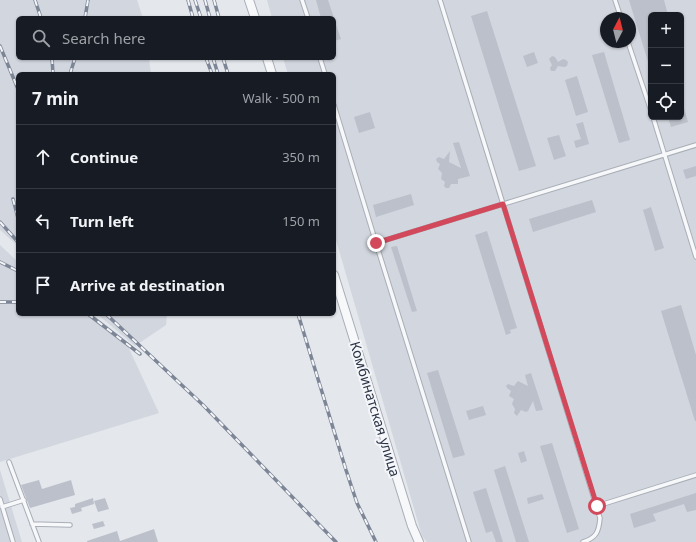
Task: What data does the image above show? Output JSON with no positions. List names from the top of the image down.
{
  "streets": {
    "street": ["Комбинатская улица"]
  },
  "north": "top",
  "page": {
    "map_buttons": ["+", "−"],
    "search": "Search here",
    "heading": ["7 min", "Walk · 500 m"],
    "list": [
      ["Continue", "350 m"],
      ["Turn left", "150 m"],
      "Arrive at destination"
    ]
  }
}
